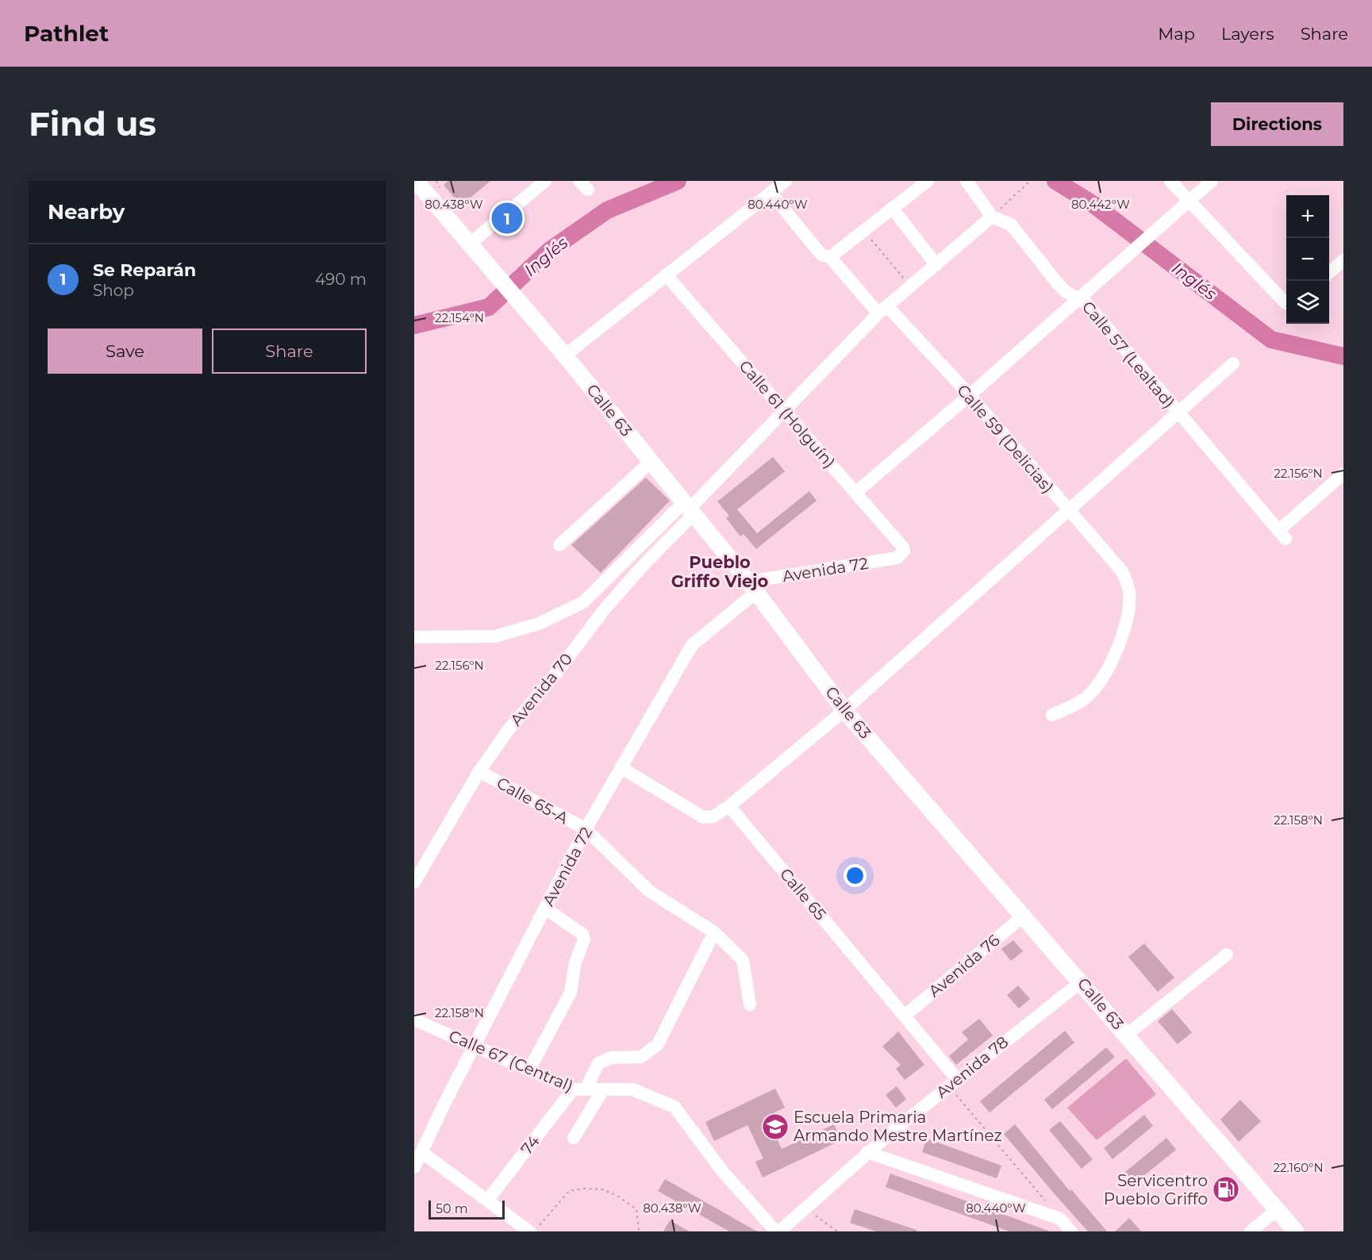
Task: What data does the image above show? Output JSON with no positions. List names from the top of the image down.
{
  "streets": {
    "main road": ["Calle 63"],
    "street": [
      "Calle 57 (Lealtad)",
      "Calle 61 (Holguín)",
      "Calle 59 (Delicias)",
      "Avenida 72",
      "Avenida 70",
      "Calle 65-A",
      "Calle 65",
      "Avenida 76",
      "Calle 67 (Central)",
      "Avenida 78",
      "74"
    ]
  },
  "crossings": [
    ["Calle 63", "Avenida 72"],
    ["Calle 63", "Avenida 70"],
    ["Calle 63", "Avenida 76"],
    ["Calle 63", "Avenida 78"],
    ["Calle 61 (Holguín)", "Avenida 72"],
    ["Avenida 72", "Calle 65-A"],
    ["Avenida 72", "Calle 67 (Central)"],
    ["Avenida 70", "Calle 65-A"],
    ["Calle 65-A", "74"],
    ["Calle 65", "Avenida 76"],
    ["Calle 65", "Avenida 78"],
    ["Calle 67 (Central)", "Avenida 78"],
    ["Calle 67 (Central)", "74"]
  ],
  "districts": ["Pueblo Griffo Viejo"],
  "water": ["Inglés"],
  "places": {
    "school or university": ["Escuela Primaria Armando Mestre Martínez"],
    "fuel station": ["Servicentro Pueblo Griffo"]
  },
  "scale_bar": "50 m",
  "page": {
    "header": "Pathlet",
    "nav": ["Map", "Layers", "Share"],
    "buttons": [
      "Directions",
      ["Save", "Share"]
    ],
    "title": "Find us",
    "heading": "Nearby",
    "map_buttons": ["+", "−"],
    "pins": "1",
    "list": [
      {
        "mark": "1",
        "name": "Se Reparán",
        "note": "Shop",
        "value": "490 m"
      }
    ],
    "scale": "50 m"
  },
  "coordinates": [
    "80.438°W",
    "80.440°W",
    "80.442°W",
    "22.154°N",
    "22.156°N",
    "22.158°N",
    "22.160°N"
  ]
}
